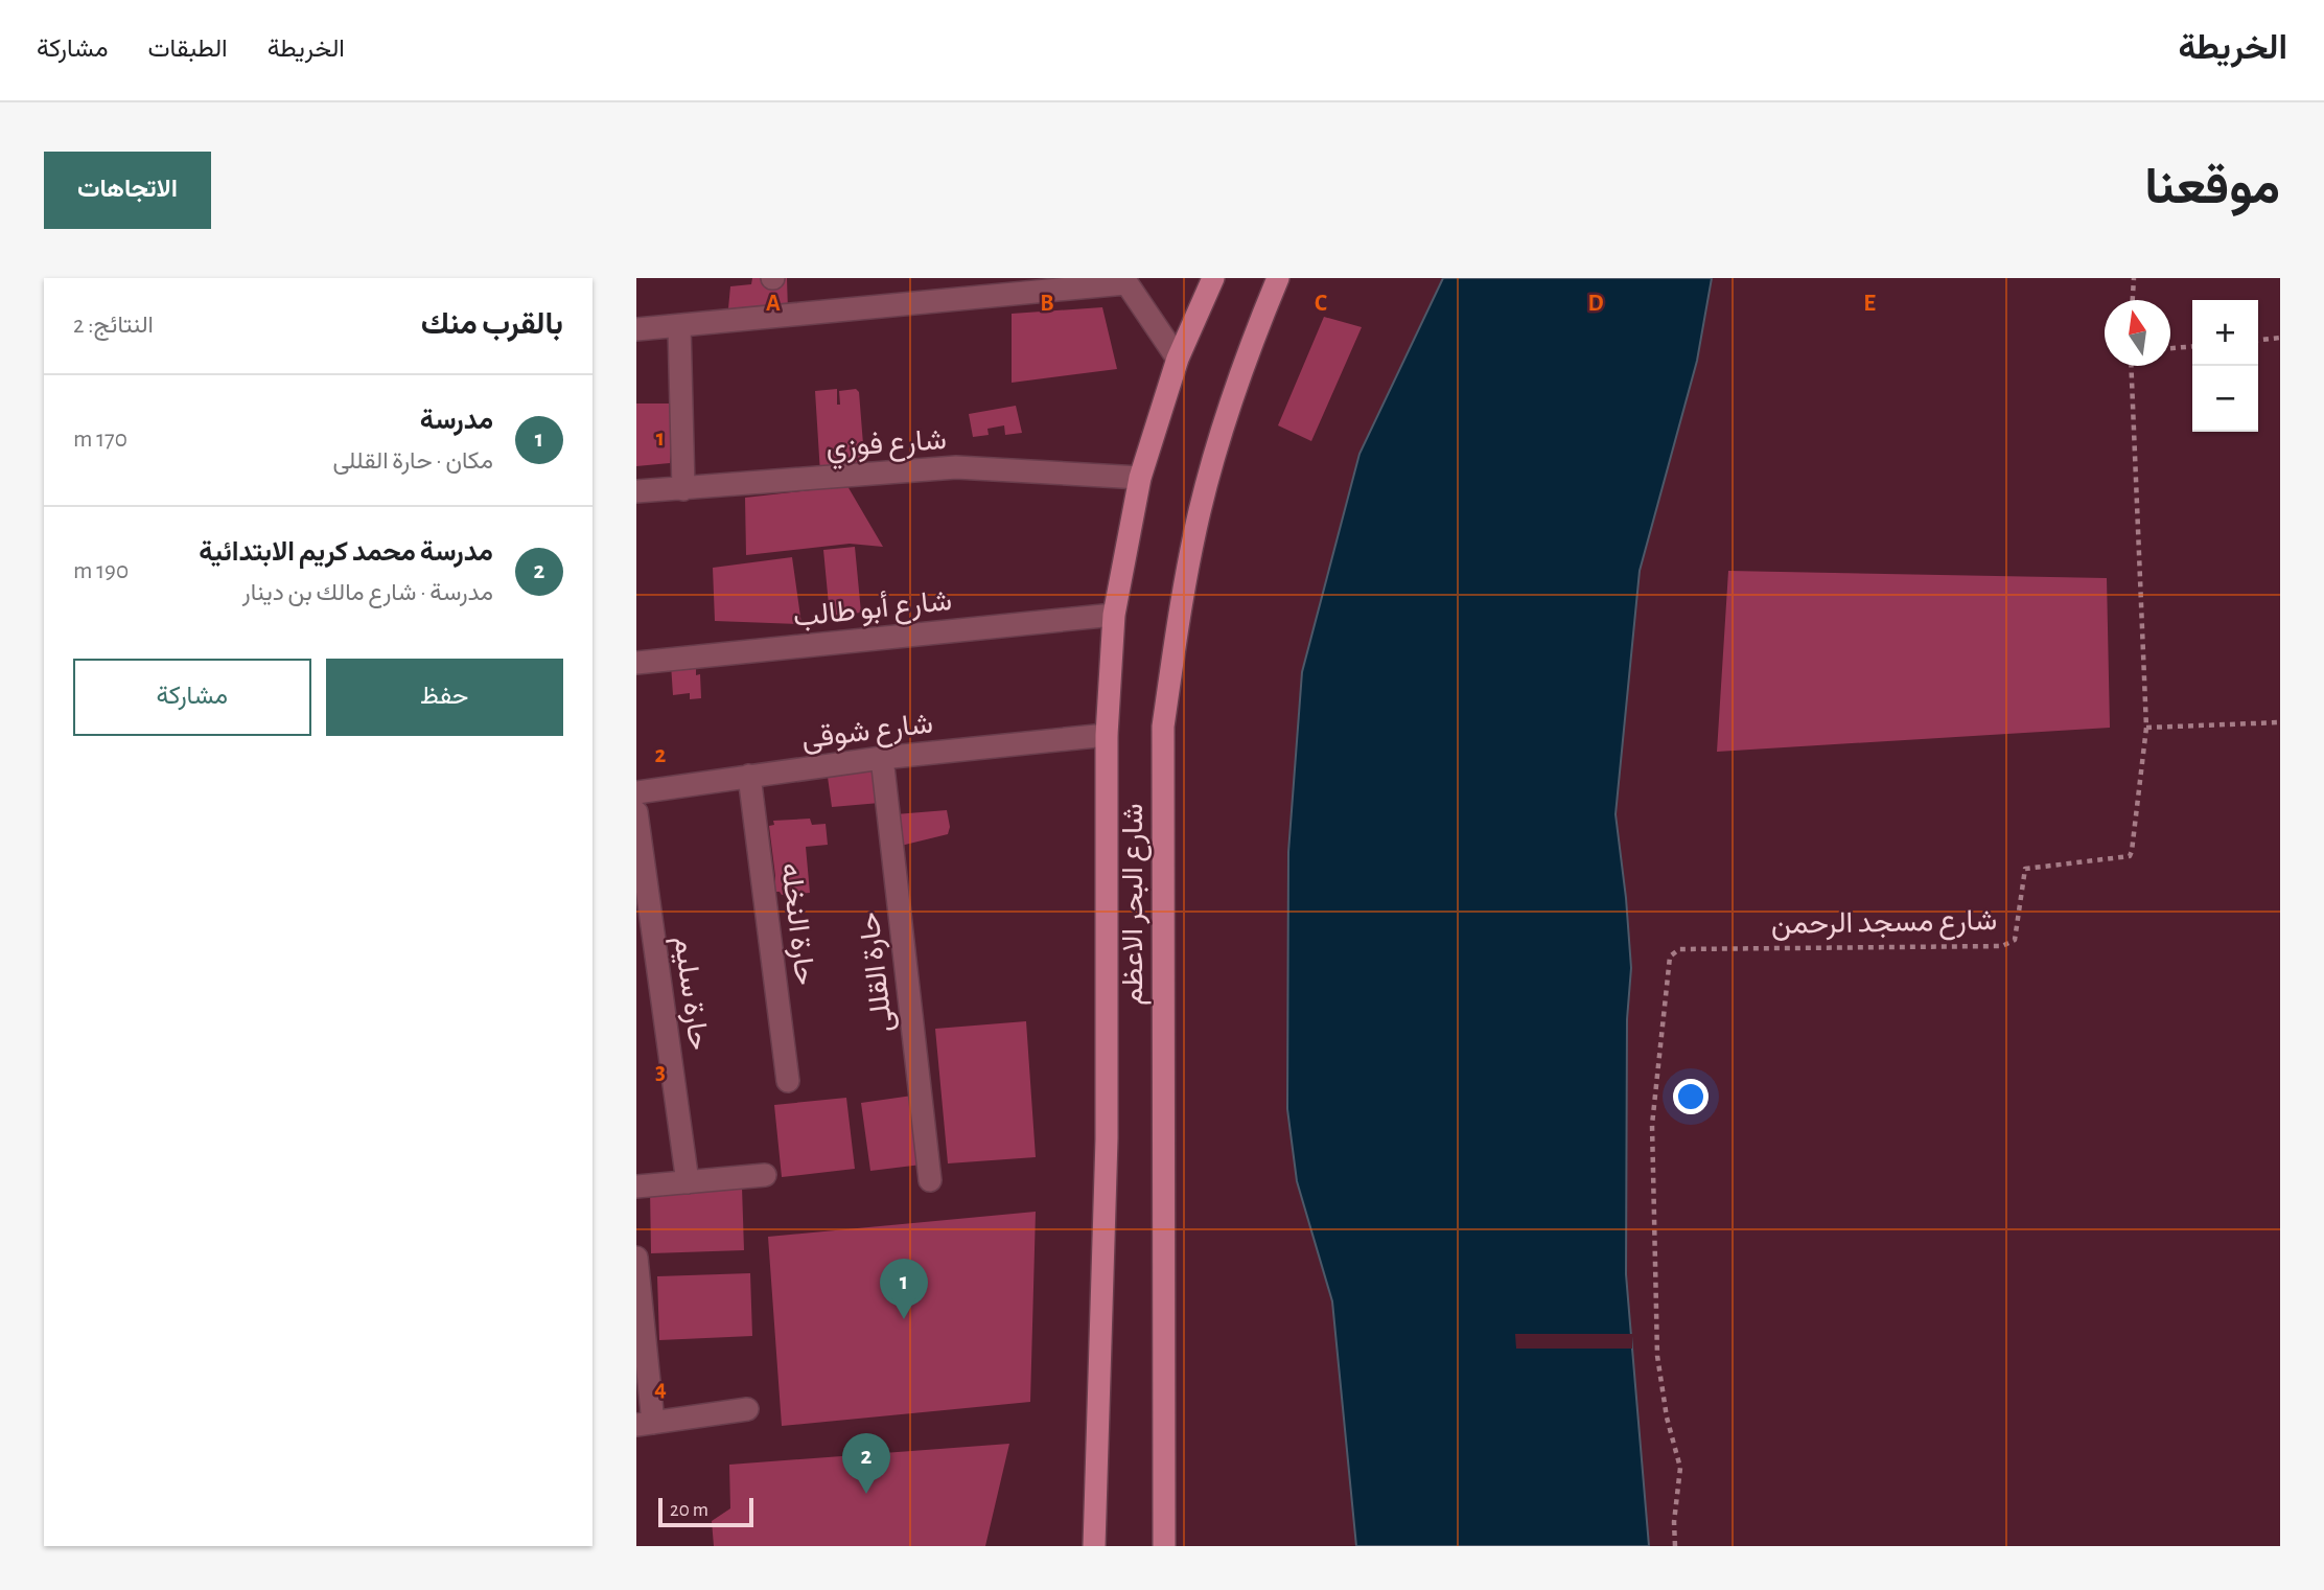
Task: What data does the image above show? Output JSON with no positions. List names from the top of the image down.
{
  "streets": {
    "main road": ["شارع البحر الاعظم"],
    "street": [
      "شارع فوزي",
      "شارع أبو طالب",
      "شارع شوقى",
      "حارة النخله",
      "حارة القللى",
      "حارة سليم"
    ],
    "path": ["شارع مسجد الرحمن"]
  },
  "crossings": [
    ["شارع فوزي", "شارع البحر الاعظم"],
    ["شارع أبو طالب", "شارع البحر الاعظم"],
    ["شارع شوقى", "شارع البحر الاعظم"],
    ["شارع شوقى", "حارة النخله"],
    ["شارع شوقى", "حارة القللى"]
  ],
  "scale_bar": "20 m",
  "north": "top",
  "page": {
    "header": "الخريطة",
    "nav": ["الخريطة", "الطبقات", "مشاركة"],
    "title": "موقعنا",
    "buttons": [
      "الاتجاهات",
      ["حفظ", "مشاركة"]
    ],
    "heading": ["بالقرب منك", "النتائج: 2"],
    "map_buttons": ["+", "−"],
    "list": [
      {
        "mark": "1",
        "name": "مدرسة",
        "note": "مكان · حارة القللى",
        "value": "170 m"
      },
      {
        "mark": "2",
        "name": "مدرسة محمد كريم الابتدائية",
        "note": "مدرسة · شارع مالك بن دينار",
        "value": "190 m"
      }
    ],
    "pins": ["1", "2"],
    "scale": "20 m"
  },
  "grid": {
    "columns": [
      "A",
      "B",
      "C",
      "D",
      "E"
    ],
    "rows": [
      "1",
      "2",
      "3",
      "4"
    ]
  }
}
